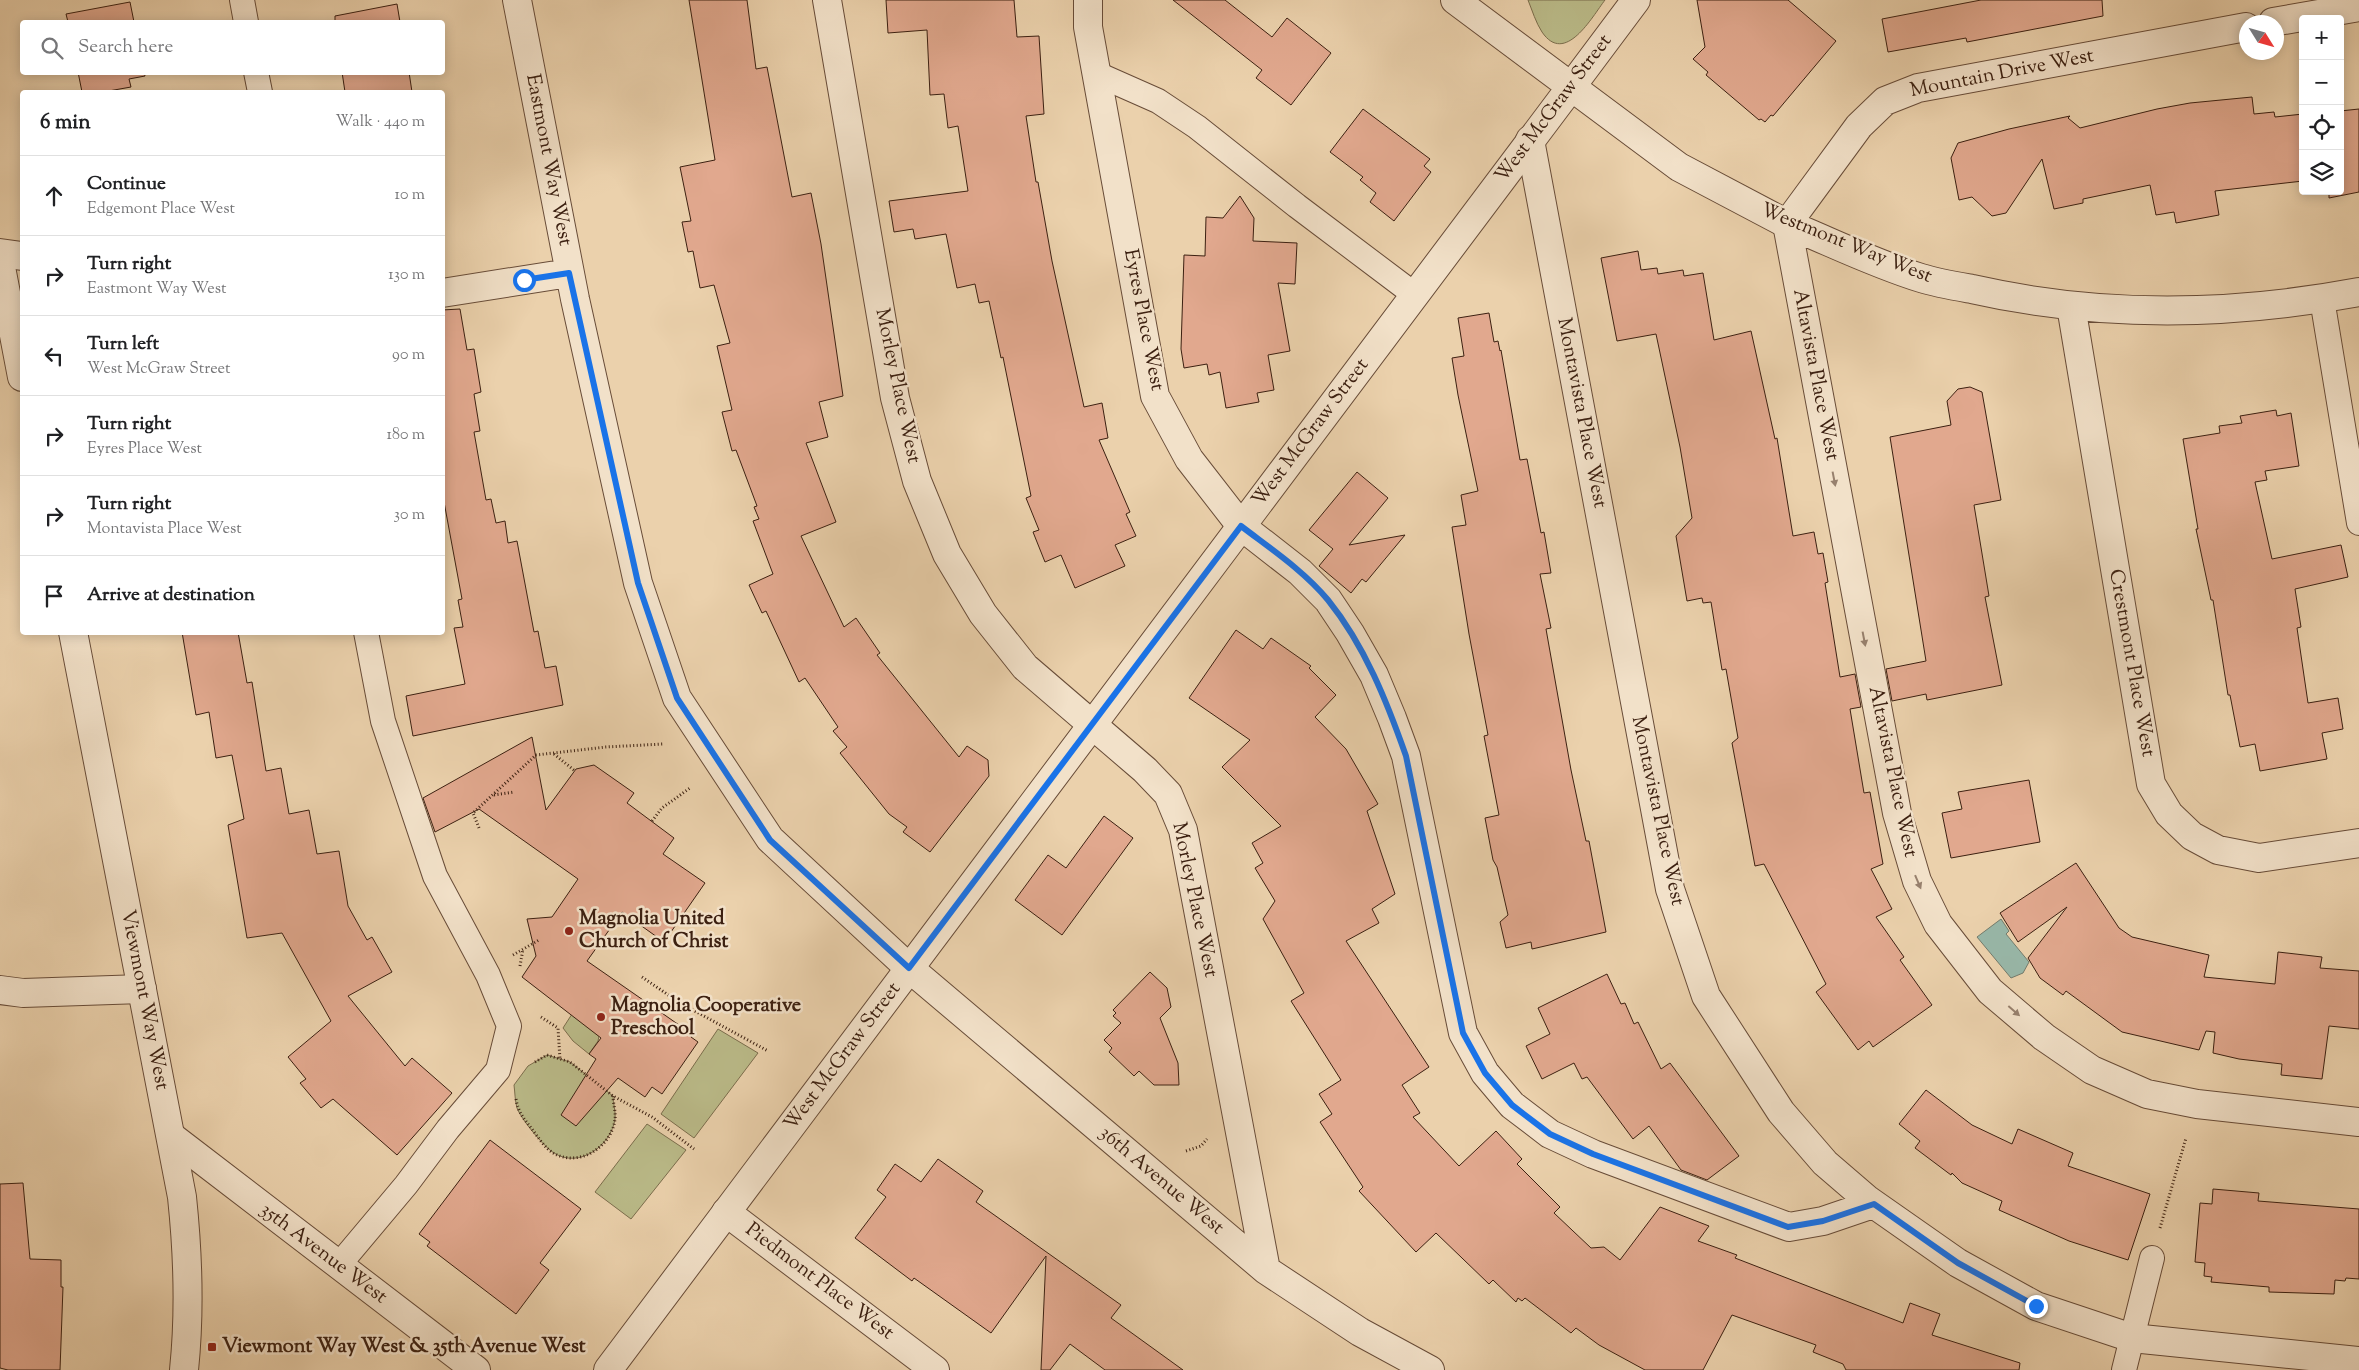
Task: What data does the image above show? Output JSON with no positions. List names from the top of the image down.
{
  "streets": {
    "street": [
      "Mountain Drive West",
      "West McGraw Street",
      "Eastmont Way West",
      "Westmont Way West",
      "Eyres Place West",
      "Altavista Place West",
      "Morley Place West",
      "Montavista Place West",
      "Crestmont Place West",
      "Viewmont Way West",
      "36th Avenue West",
      "35th Avenue West",
      "Piedmont Place West"
    ]
  },
  "crossings": [
    ["Mountain Drive West", "Westmont Way West"],
    ["Mountain Drive West", "Altavista Place West"],
    ["West McGraw Street", "Eastmont Way West"],
    ["West McGraw Street", "Westmont Way West"],
    ["West McGraw Street", "Eyres Place West"],
    ["West McGraw Street", "Morley Place West"],
    ["West McGraw Street", "Montavista Place West"],
    ["West McGraw Street", "36th Avenue West"],
    ["West McGraw Street", "Piedmont Place West"],
    ["Eastmont Way West", "36th Avenue West"],
    ["Westmont Way West", "Altavista Place West"],
    ["Westmont Way West", "Crestmont Place West"],
    ["Eyres Place West", "Montavista Place West"],
    ["Morley Place West", "36th Avenue West"],
    ["Viewmont Way West", "35th Avenue West"]
  ],
  "one_way": ["Altavista Place West"],
  "places": {
    "other": ["Magnolia United Church of Christ", "Magnolia Cooperative Preschool"],
    "transit": ["Viewmont Way West & 35th Avenue West"]
  },
  "north": "bottom right",
  "page": {
    "map_buttons": ["+", "−"],
    "search": "Search here",
    "heading": ["6 min", "Walk · 440 m"],
    "list": [
      ["Continue", "Edgemont Place West", "10 m"],
      ["Turn right", "Eastmont Way West", "130 m"],
      ["Turn left", "West McGraw Street", "90 m"],
      ["Turn right", "Eyres Place West", "180 m"],
      ["Turn right", "Montavista Place West", "30 m"],
      "Arrive at destination"
    ]
  }
}
